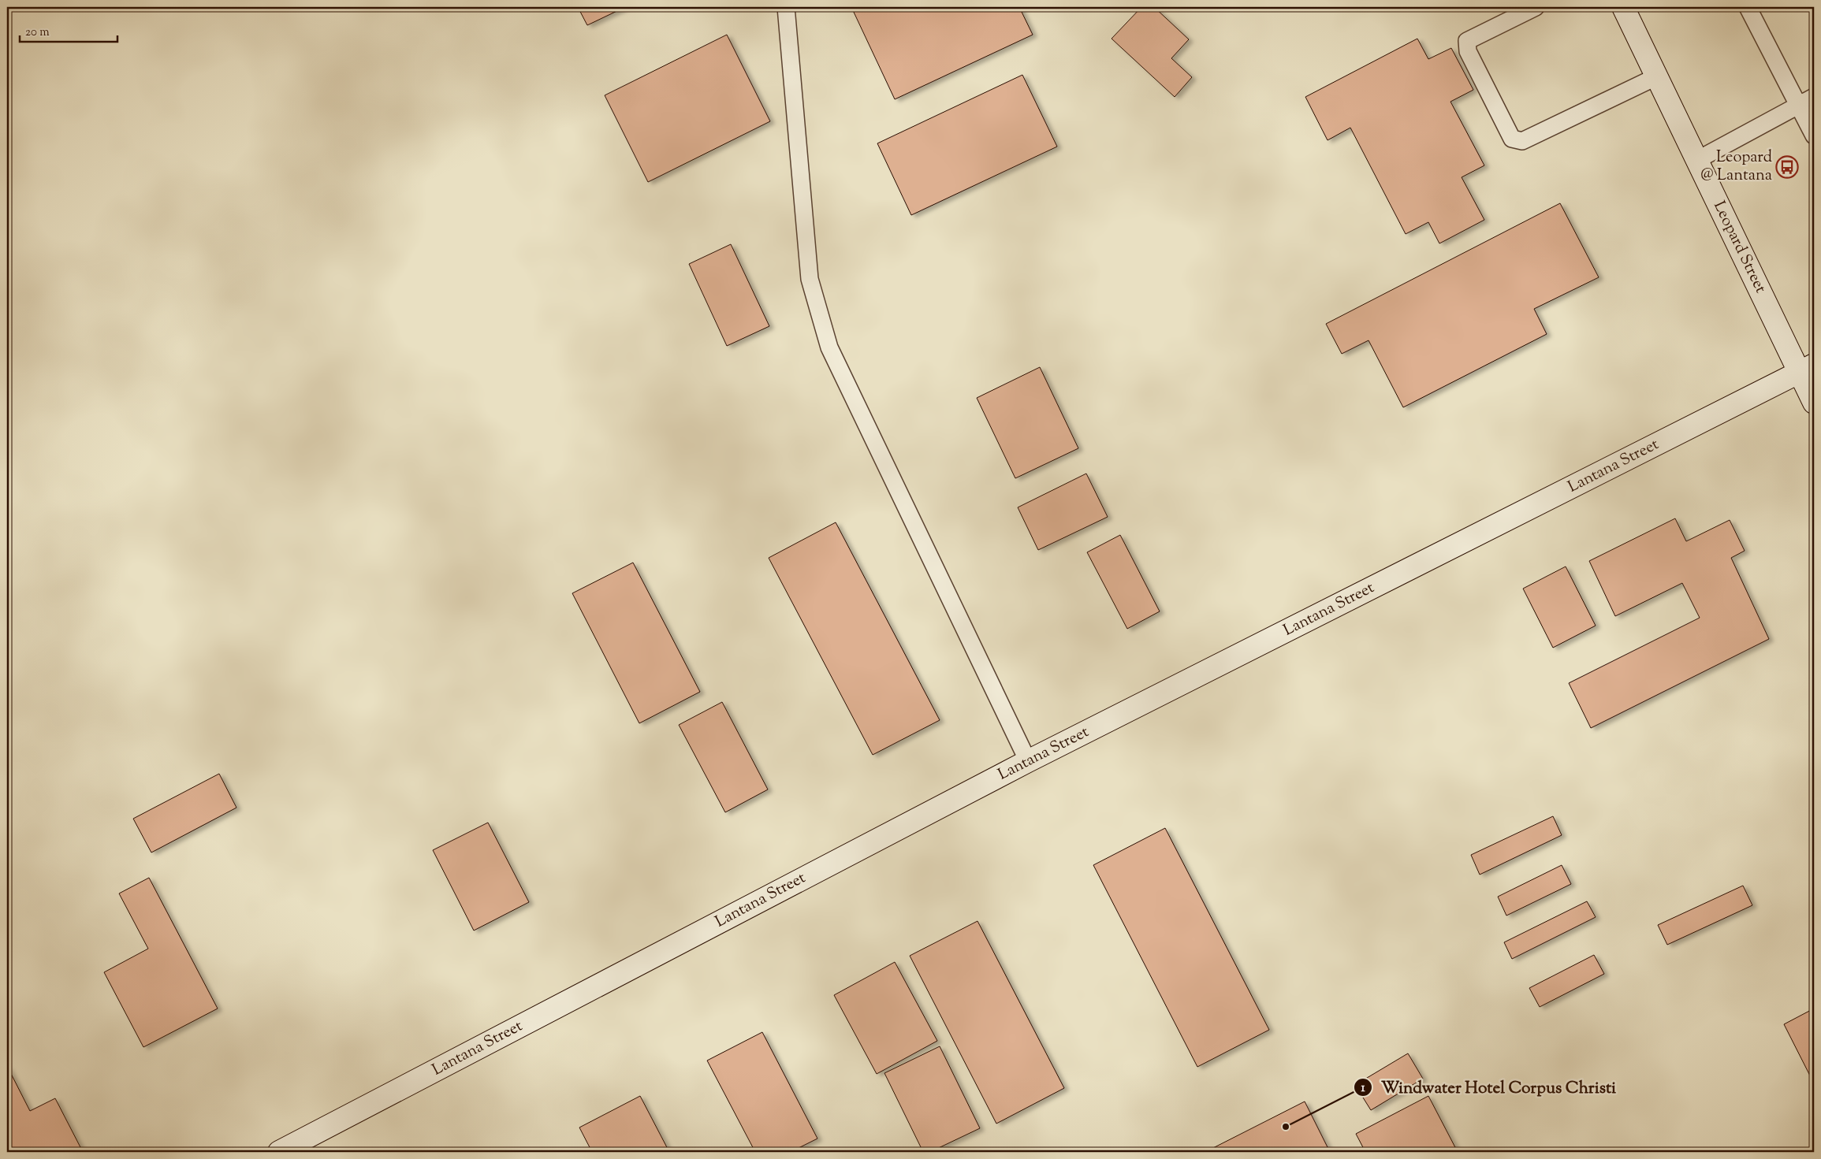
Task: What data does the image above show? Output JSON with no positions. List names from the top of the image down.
{
  "streets": {
    "street": ["Leopard Street", "Lantana Street"]
  },
  "crossings": [
    ["Leopard Street", "Lantana Street"]
  ],
  "places": {
    "bus stop": ["Leopard @ Lantana"],
    "other": ["Windwater Hotel Corpus Christi"]
  },
  "scale_bar": "20 m"
}
